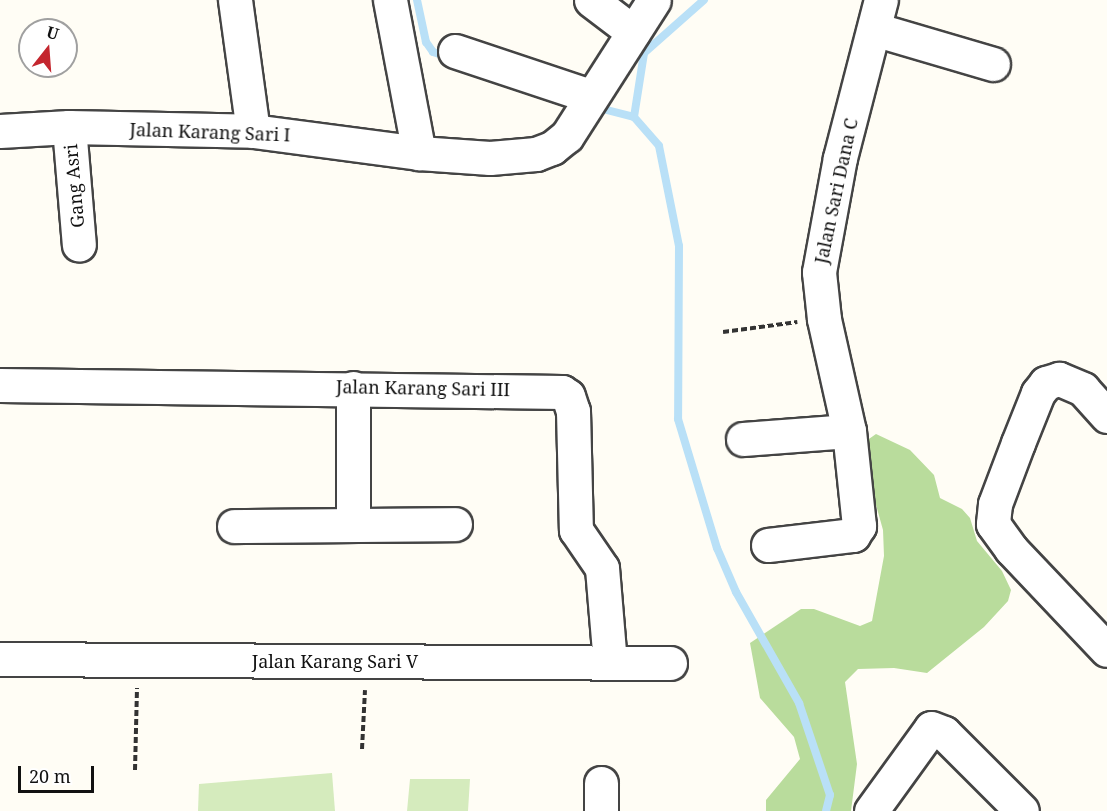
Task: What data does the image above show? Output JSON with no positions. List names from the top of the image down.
{
  "streets": {
    "street": [
      "Jalan Karang Sari I",
      "Gang Asri",
      "Jalan Sari Dana C",
      "Jalan Karang Sari III",
      "Jalan Karang Sari V"
    ]
  },
  "crossings": [
    ["Jalan Karang Sari I", "Gang Asri"],
    ["Jalan Karang Sari III", "Jalan Karang Sari V"]
  ],
  "scale_bar": "20 m",
  "north": "top"
}
